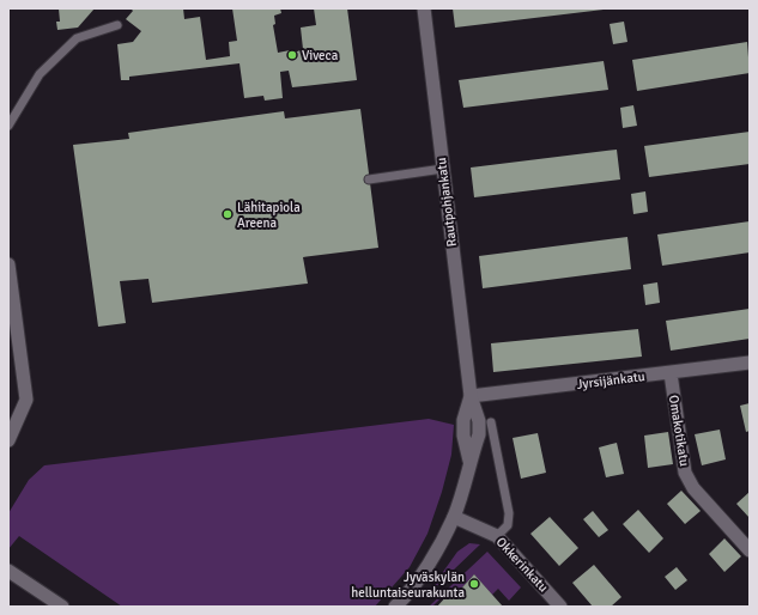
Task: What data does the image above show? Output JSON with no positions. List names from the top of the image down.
{
  "streets": {
    "street": [
      "Rautpohjankatu",
      "Jyrsijänkatu",
      "Omakotikatu",
      "Okkerinkatu"
    ]
  },
  "crossings": [
    ["Rautpohjankatu", "Jyrsijänkatu"],
    ["Rautpohjankatu", "Okkerinkatu"],
    ["Jyrsijänkatu", "Omakotikatu"]
  ],
  "places": ["Viveca", "Lähitapiola Areena", "Jyväskylän helluntaiseurakunta"]
}
